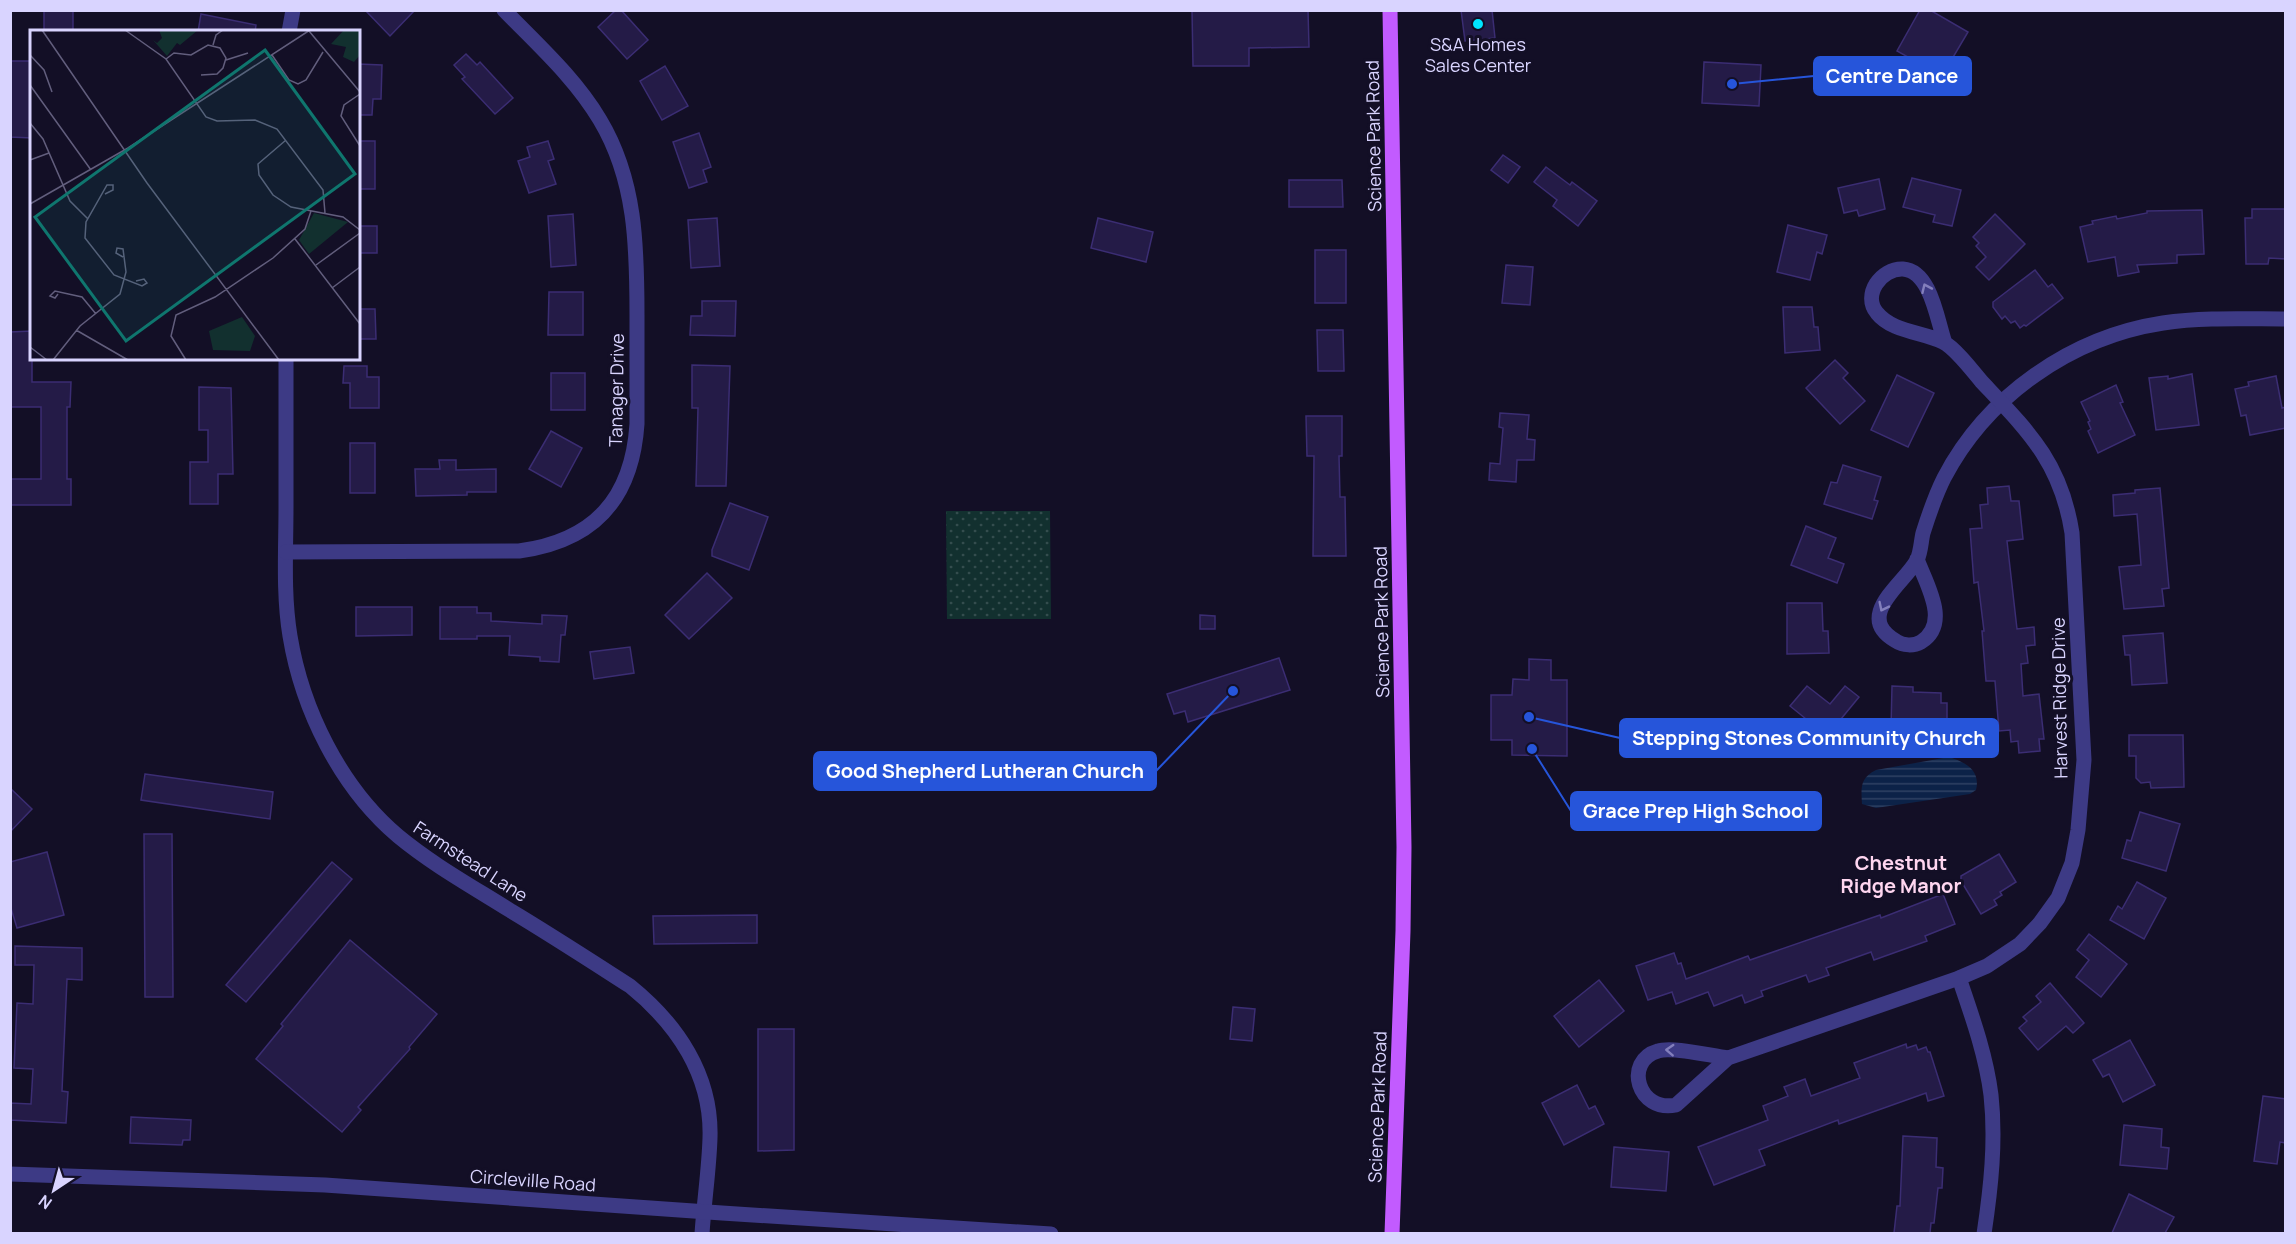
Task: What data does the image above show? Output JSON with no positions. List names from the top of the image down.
{
  "streets": {
    "main road": ["Science Park Road"],
    "street": [
      "Tanager Drive",
      "Harvest Ridge Drive",
      "Farmstead Lane",
      "Circleville Road"
    ]
  },
  "crossings": [
    ["Tanager Drive", "Farmstead Lane"],
    ["Farmstead Lane", "Circleville Road"]
  ],
  "districts": ["Chestnut Ridge Manor"],
  "places": [
    "S&A Homes Sales Center",
    "Centre Dance",
    "Good Shepherd Lutheran Church",
    "Stepping Stones Community Church",
    "Grace Prep High School"
  ],
  "north": "bottom left"
}
